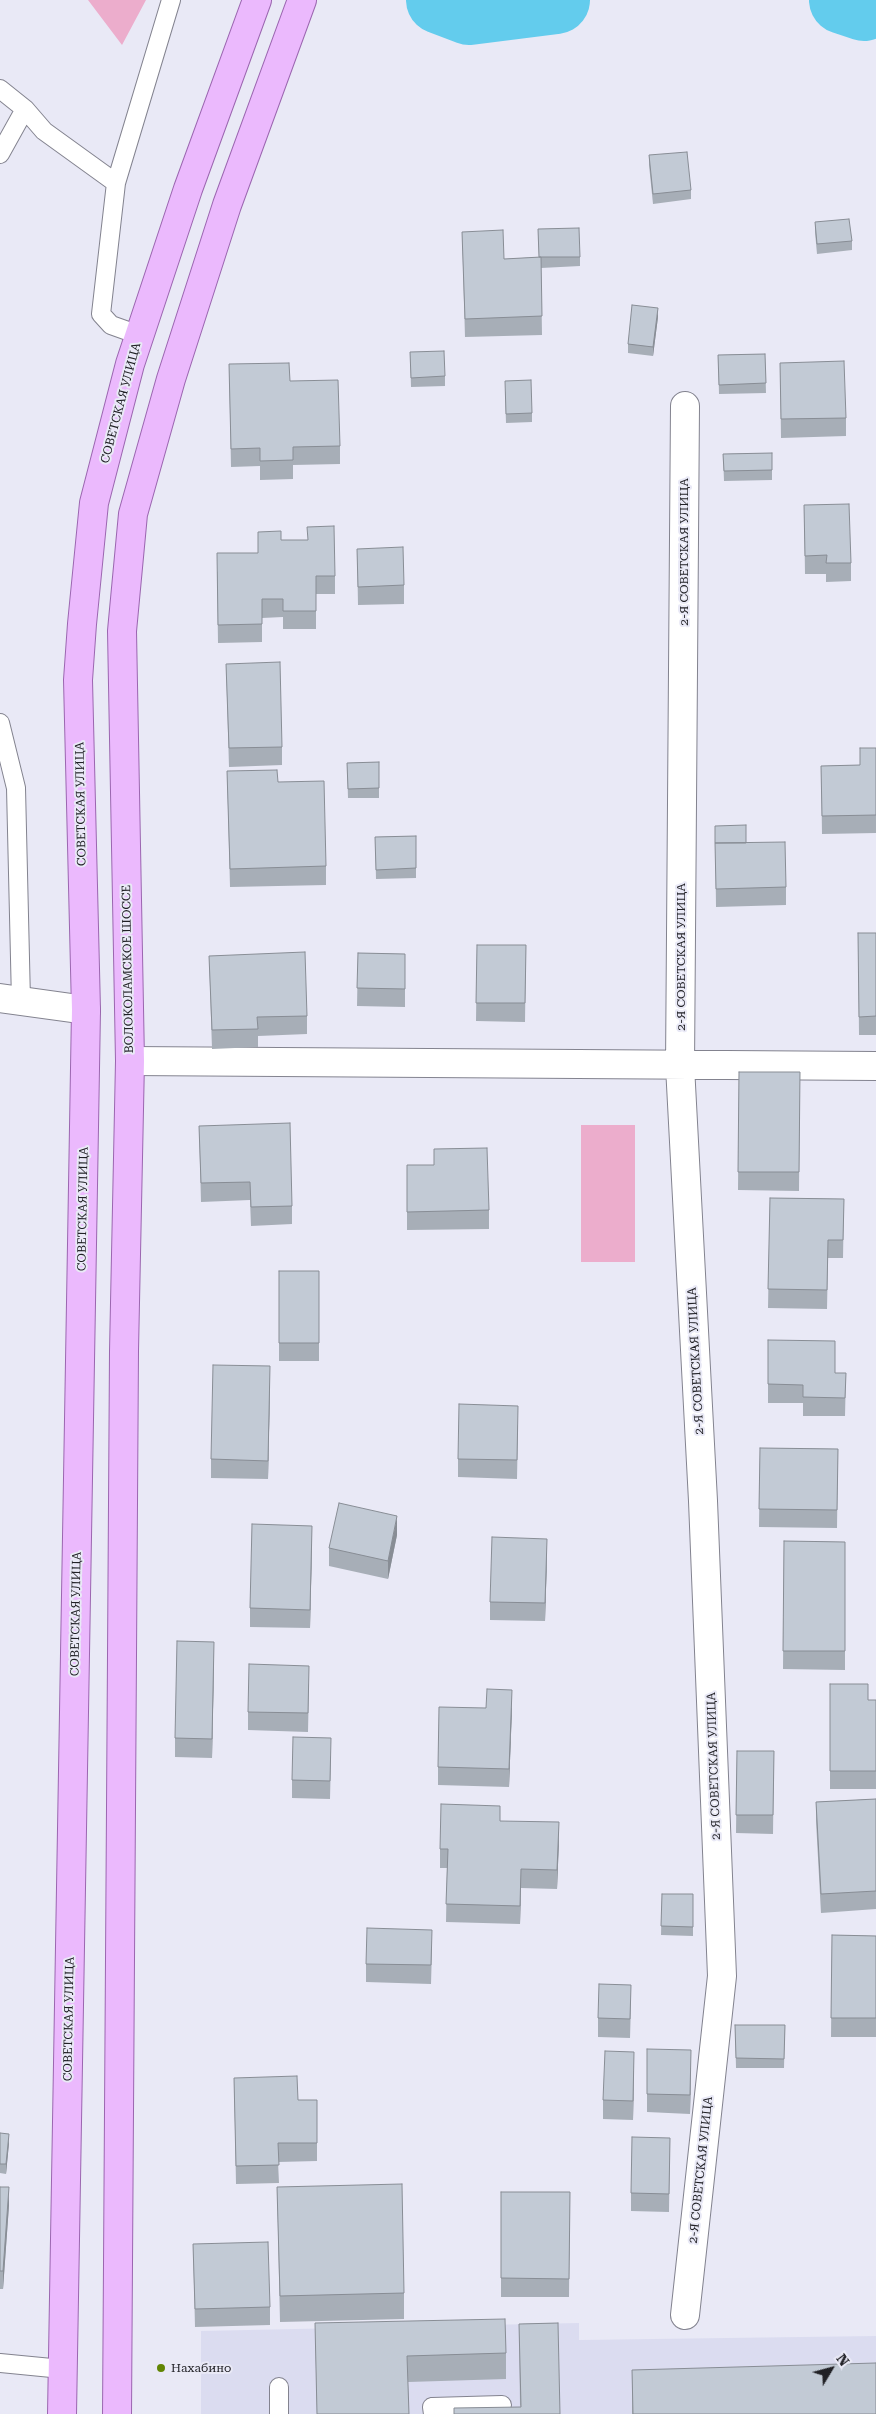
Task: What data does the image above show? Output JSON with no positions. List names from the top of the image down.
{
  "streets": {
    "main road": ["СОВЕТСКАЯ УЛИЦА", "ВОЛОКОЛАМСКОЕ ШОССЕ"],
    "street": ["2-Я СОВЕТСКАЯ УЛИЦА"]
  },
  "places": ["Нахабино"],
  "north": "top right"
}
